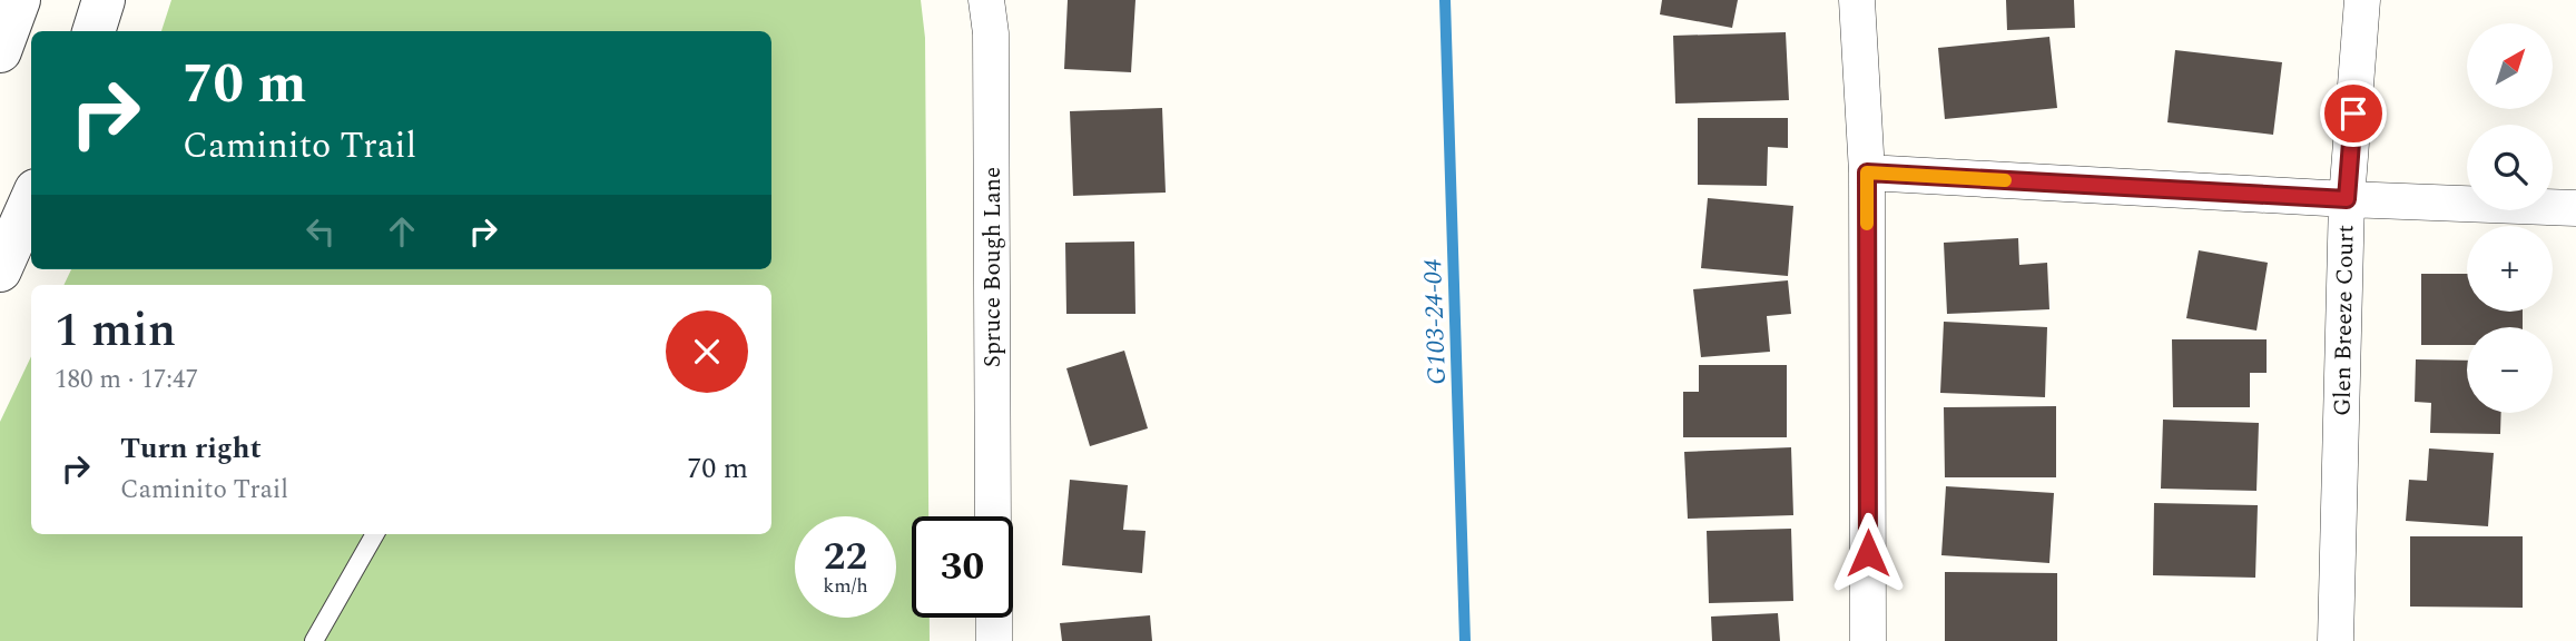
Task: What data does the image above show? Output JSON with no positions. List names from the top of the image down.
{
  "streets": {
    "street": ["Spruce Bough Lane", "Glen Breeze Court"]
  },
  "water": ["G103-24-04"],
  "north": "top right",
  "page": {
    "map_buttons": ["+", "−"],
    "turn": ["70 m", "Caminito Trail"],
    "heading": ["1 min", "180 m · 17:47"],
    "list": [
      {
        "name": "Turn right",
        "note": "Caminito Trail",
        "value": "70 m"
      }
    ],
    "speed": "22 km/h",
    "limit": "30"
  }
}
